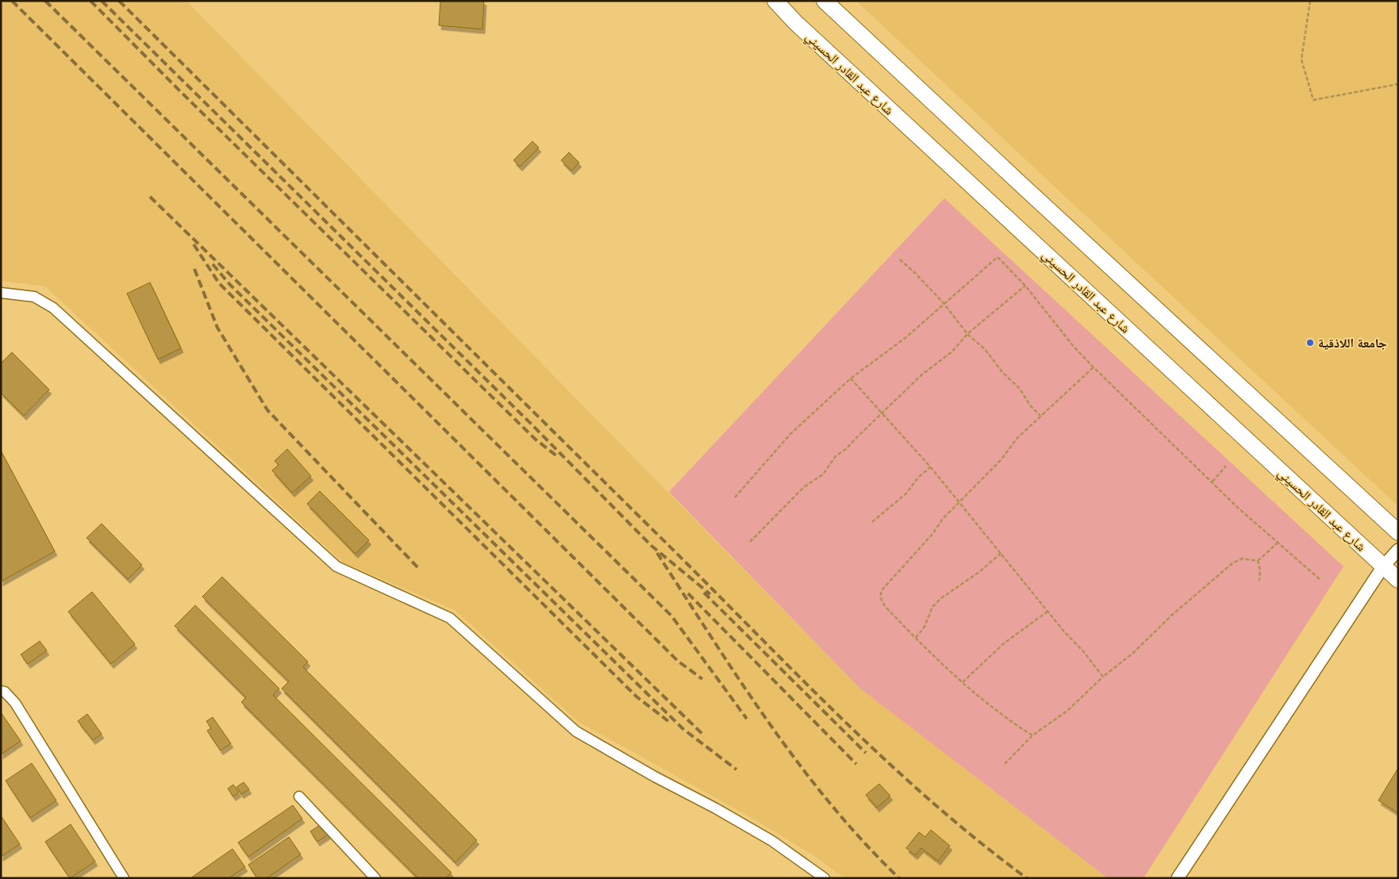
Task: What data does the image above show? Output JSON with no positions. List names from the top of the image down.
{
  "streets": {
    "main road": ["شارع عبد القادر الحسيني"]
  },
  "places": ["جامعة اللاذقية"]
}
